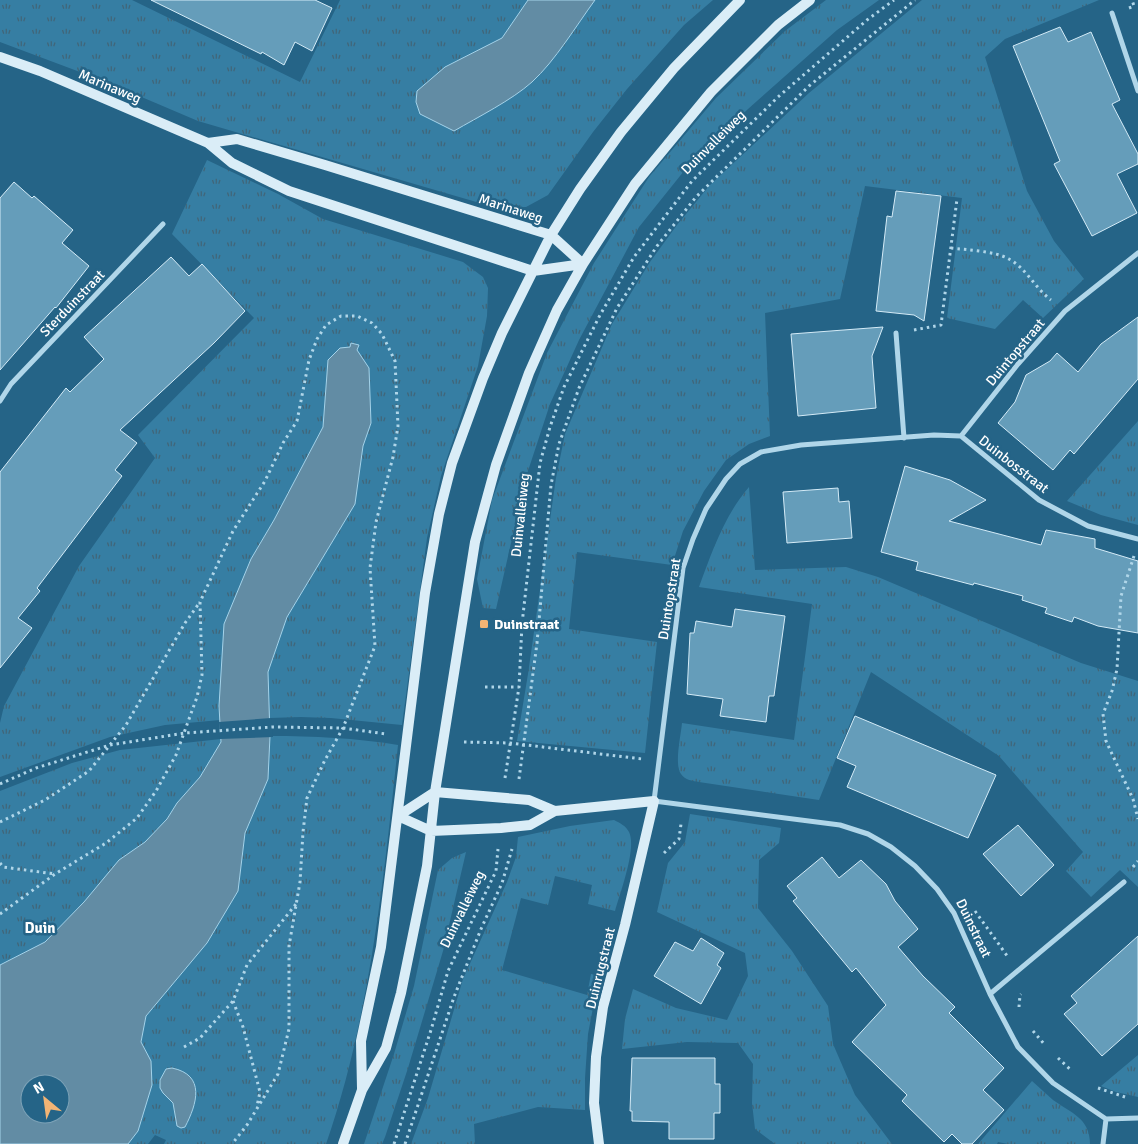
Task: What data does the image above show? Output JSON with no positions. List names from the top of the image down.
{
  "streets": {
    "street": [
      "Marinaweg",
      "Sterduinstraat",
      "Duintopstraat",
      "Duinbosstraat",
      "Duinstraat",
      "Duinrugstraat"
    ],
    "path": ["Duinvalleiweg"]
  },
  "crossings": [
    ["Duinvalleiweg", "Duinstraat"],
    ["Duintopstraat", "Duinbosstraat"],
    ["Duintopstraat", "Duinstraat"],
    ["Duintopstraat", "Duinrugstraat"],
    ["Duinstraat", "Duinrugstraat"]
  ],
  "districts": ["Duin"],
  "places": {
    "transit": ["Duinstraat"]
  },
  "north": "top left"
}
